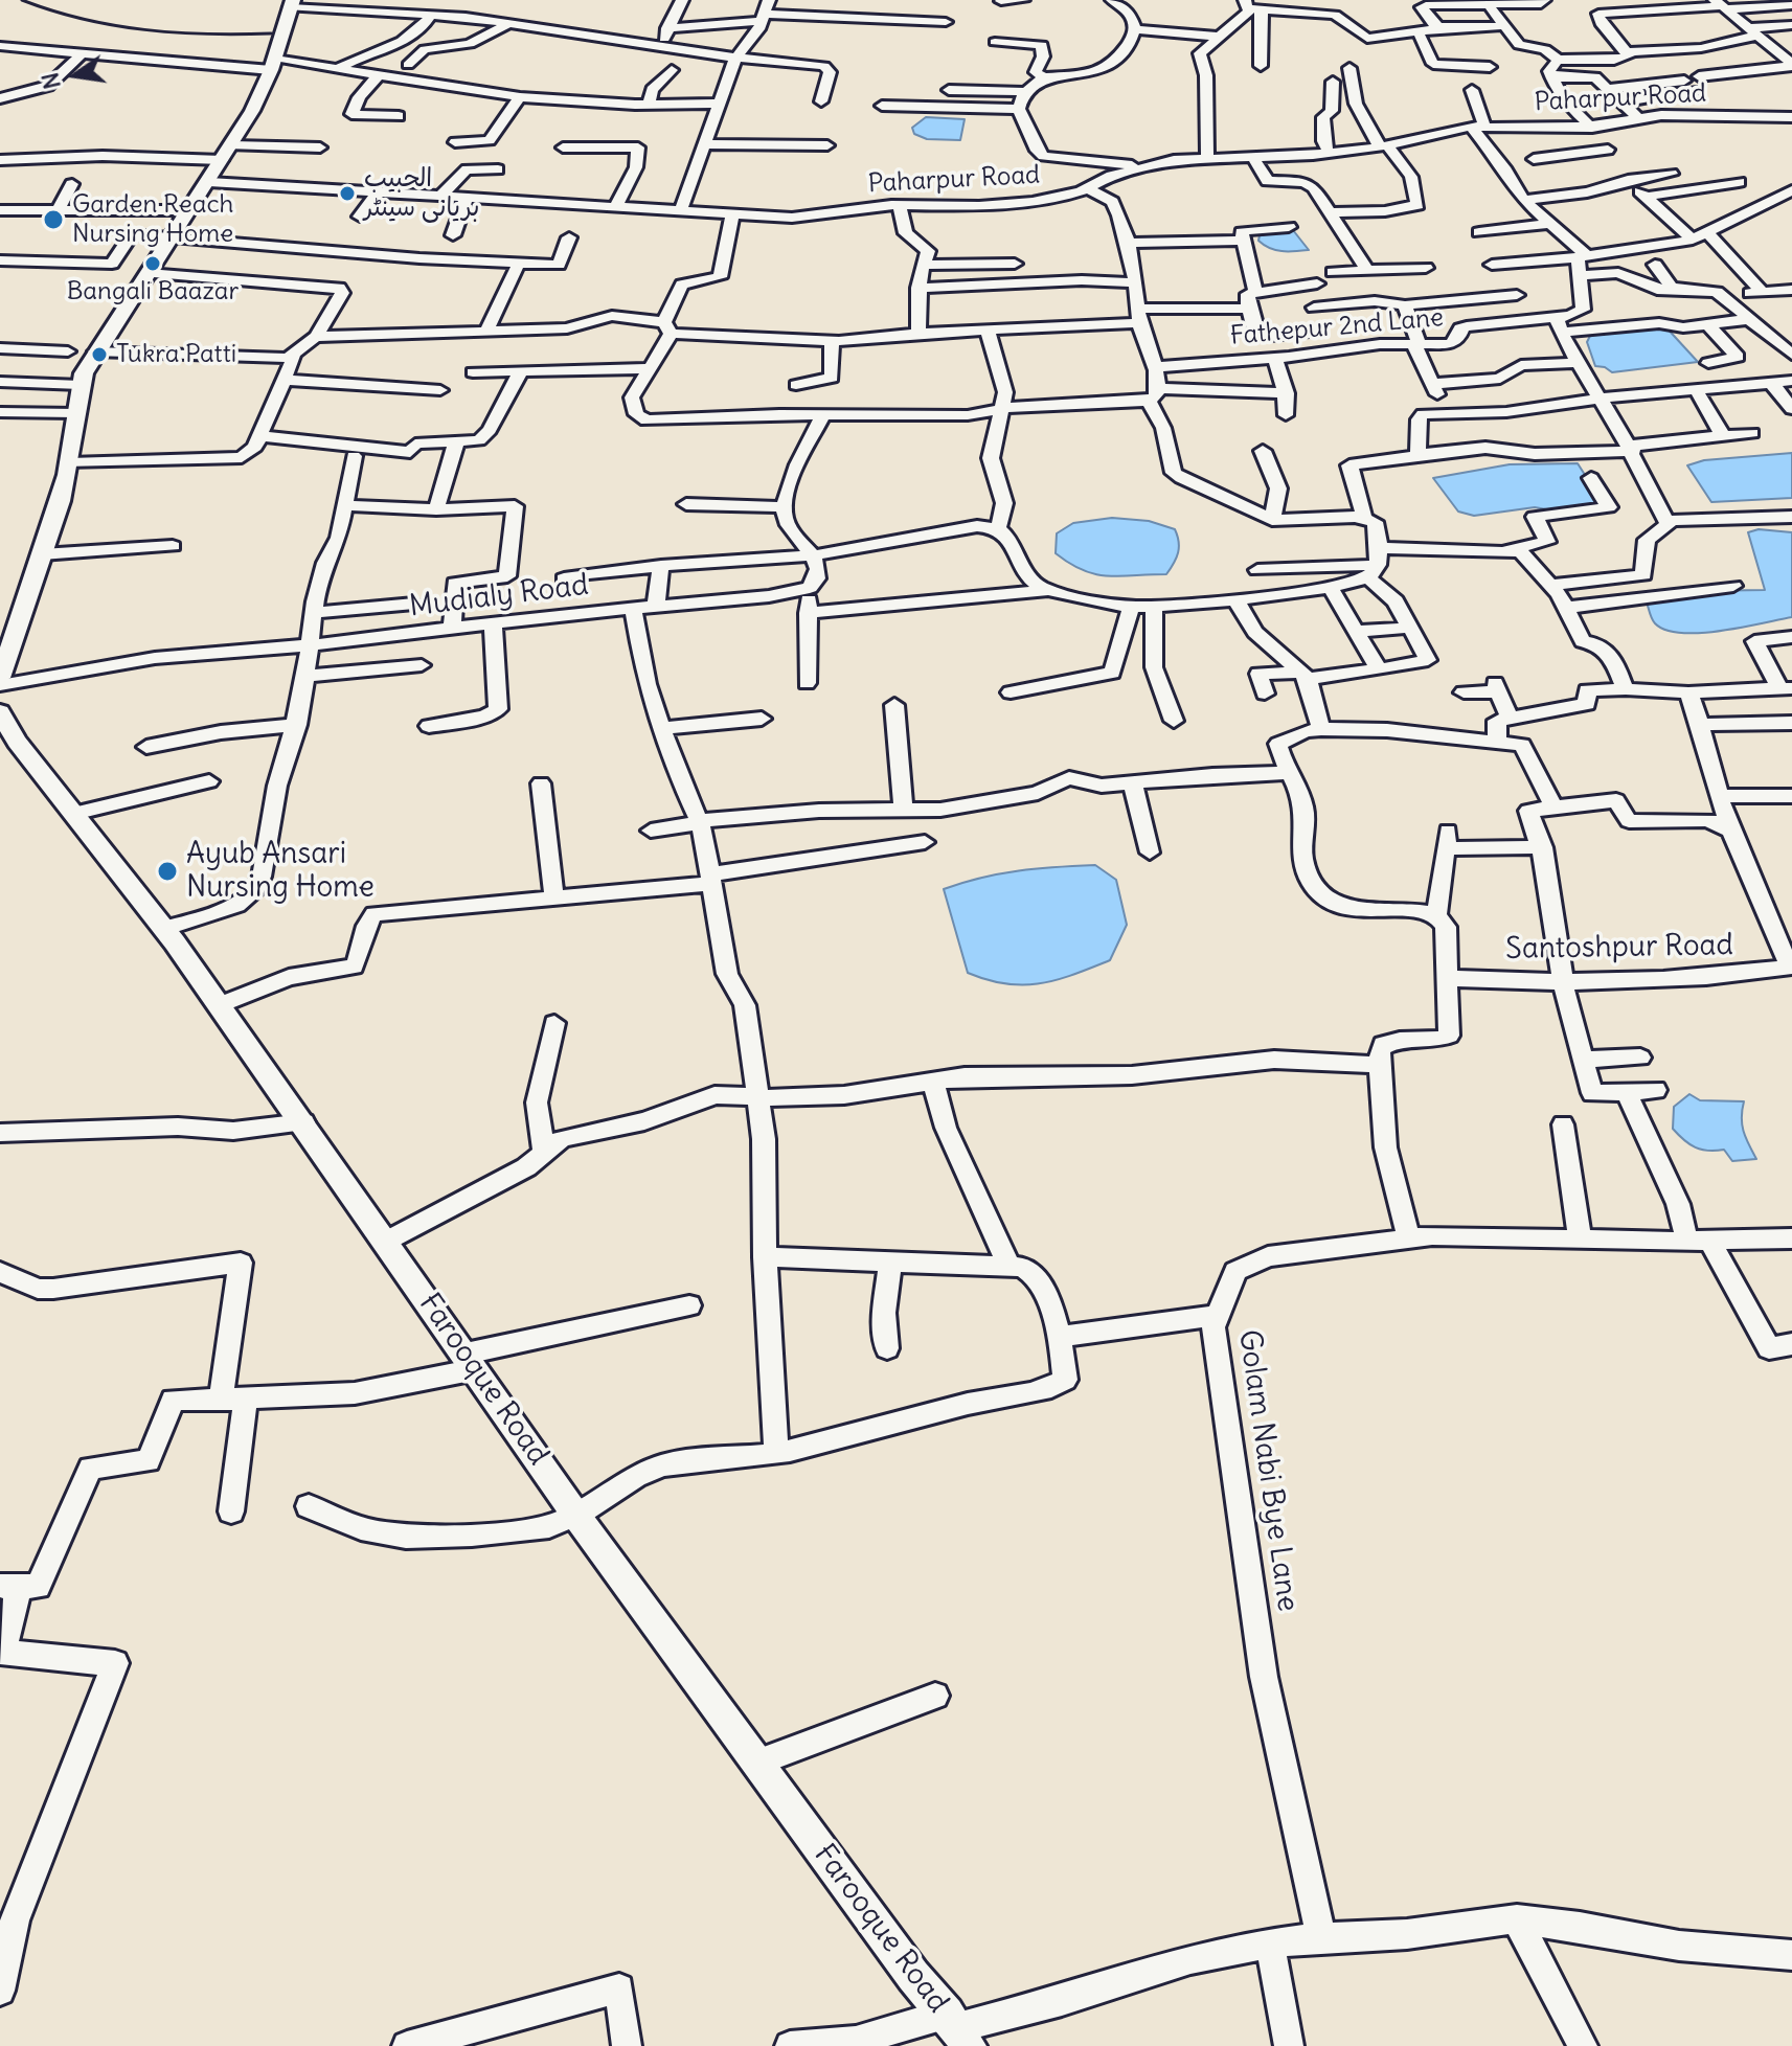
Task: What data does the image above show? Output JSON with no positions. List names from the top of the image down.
{
  "streets": {
    "main road": ["Farooque Road"],
    "street": [
      "Paharpur Road",
      "Fathepur 2nd Lane",
      "Mudialy Road",
      "Santoshpur Road",
      "Golam Nabi Bye Lane"
    ]
  },
  "places": [
    "الحبیب بریانی سینٹر",
    "Garden Reach Nursing Home",
    "Bangali Baazar",
    "Tukra Patti",
    "Ayub Ansari Nursing Home"
  ],
  "north": "left"
}
